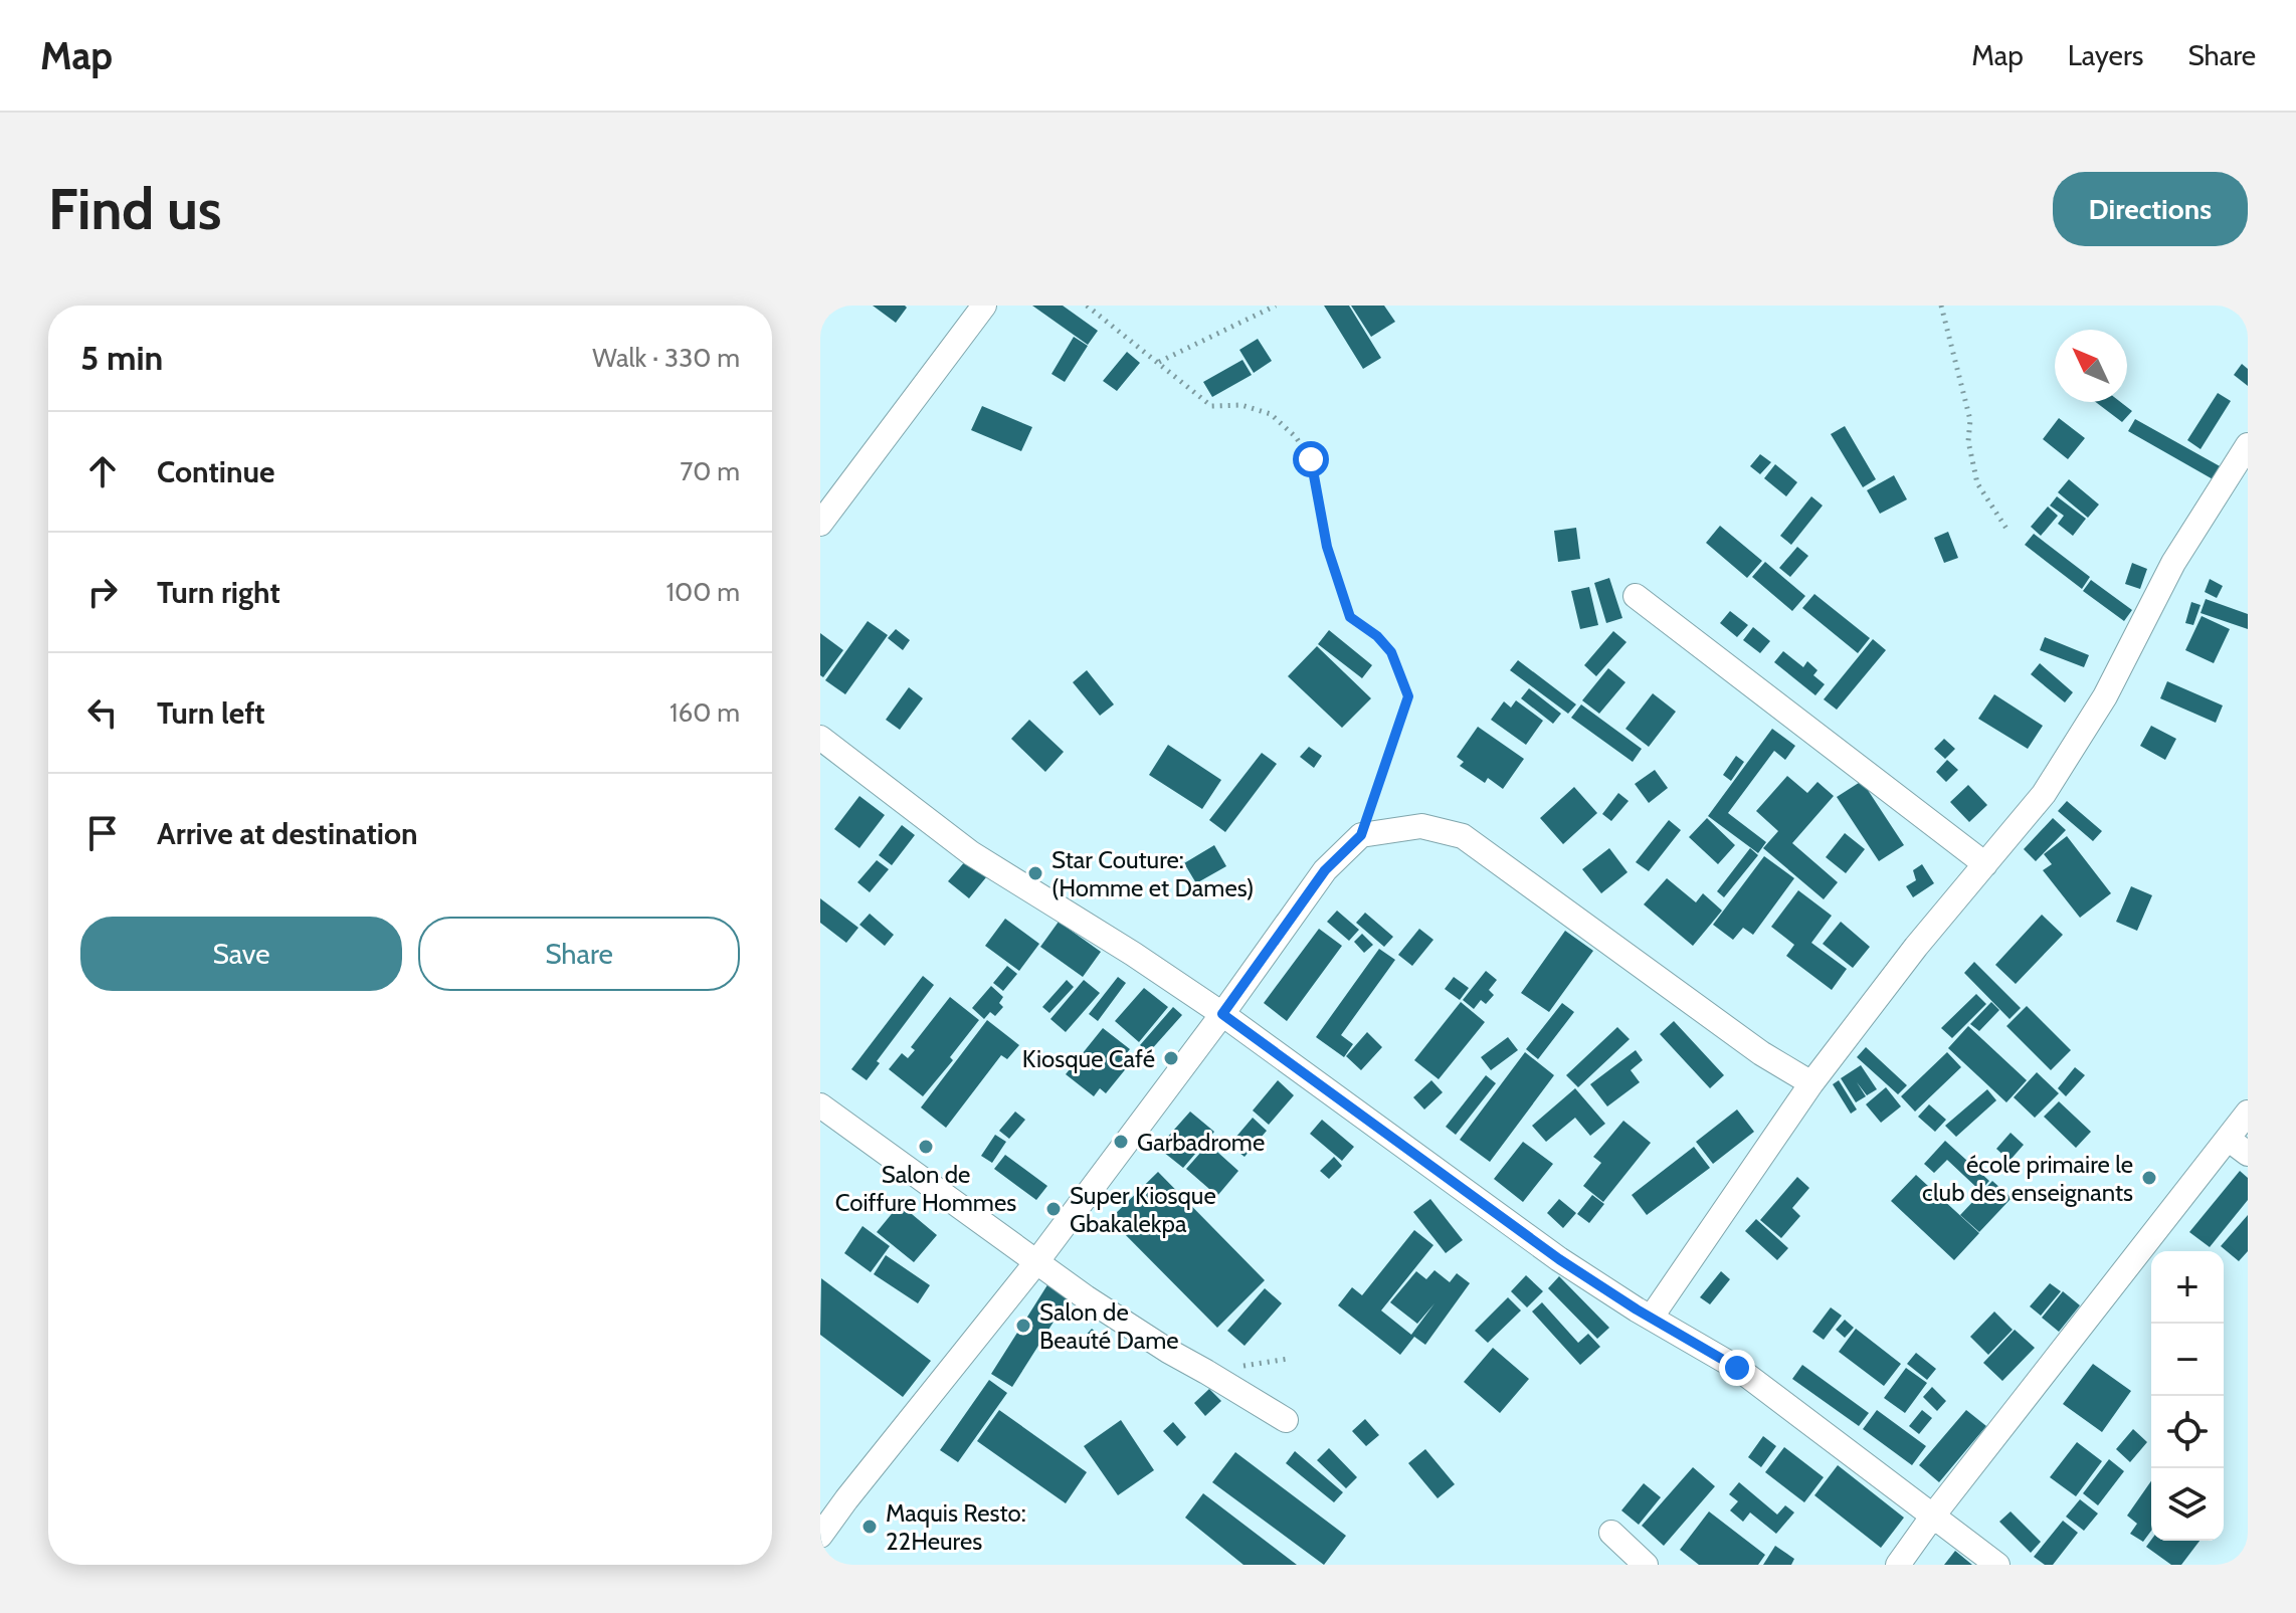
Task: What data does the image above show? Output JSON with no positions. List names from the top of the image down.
{
  "places": [
    "Star Couture: (Homme et Dames)",
    "Kiosque Café",
    "Garbadrome",
    "Salon de Coiffure Hommes",
    "école primaire le club des enseignants",
    "Super Kiosque Gbakalekpa",
    "Salon de Beauté Dame",
    "Maquis Resto: 22Heures"
  ],
  "north": "top left",
  "page": {
    "header": "Map",
    "nav": ["Map", "Layers", "Share"],
    "buttons": [
      "Directions",
      ["Save", "Share"]
    ],
    "title": "Find us",
    "heading": ["5 min", "Walk · 330 m"],
    "list": [
      ["Continue", "70 m"],
      ["Turn right", "100 m"],
      ["Turn left", "160 m"],
      "Arrive at destination"
    ],
    "map_buttons": ["+", "−"]
  }
}
